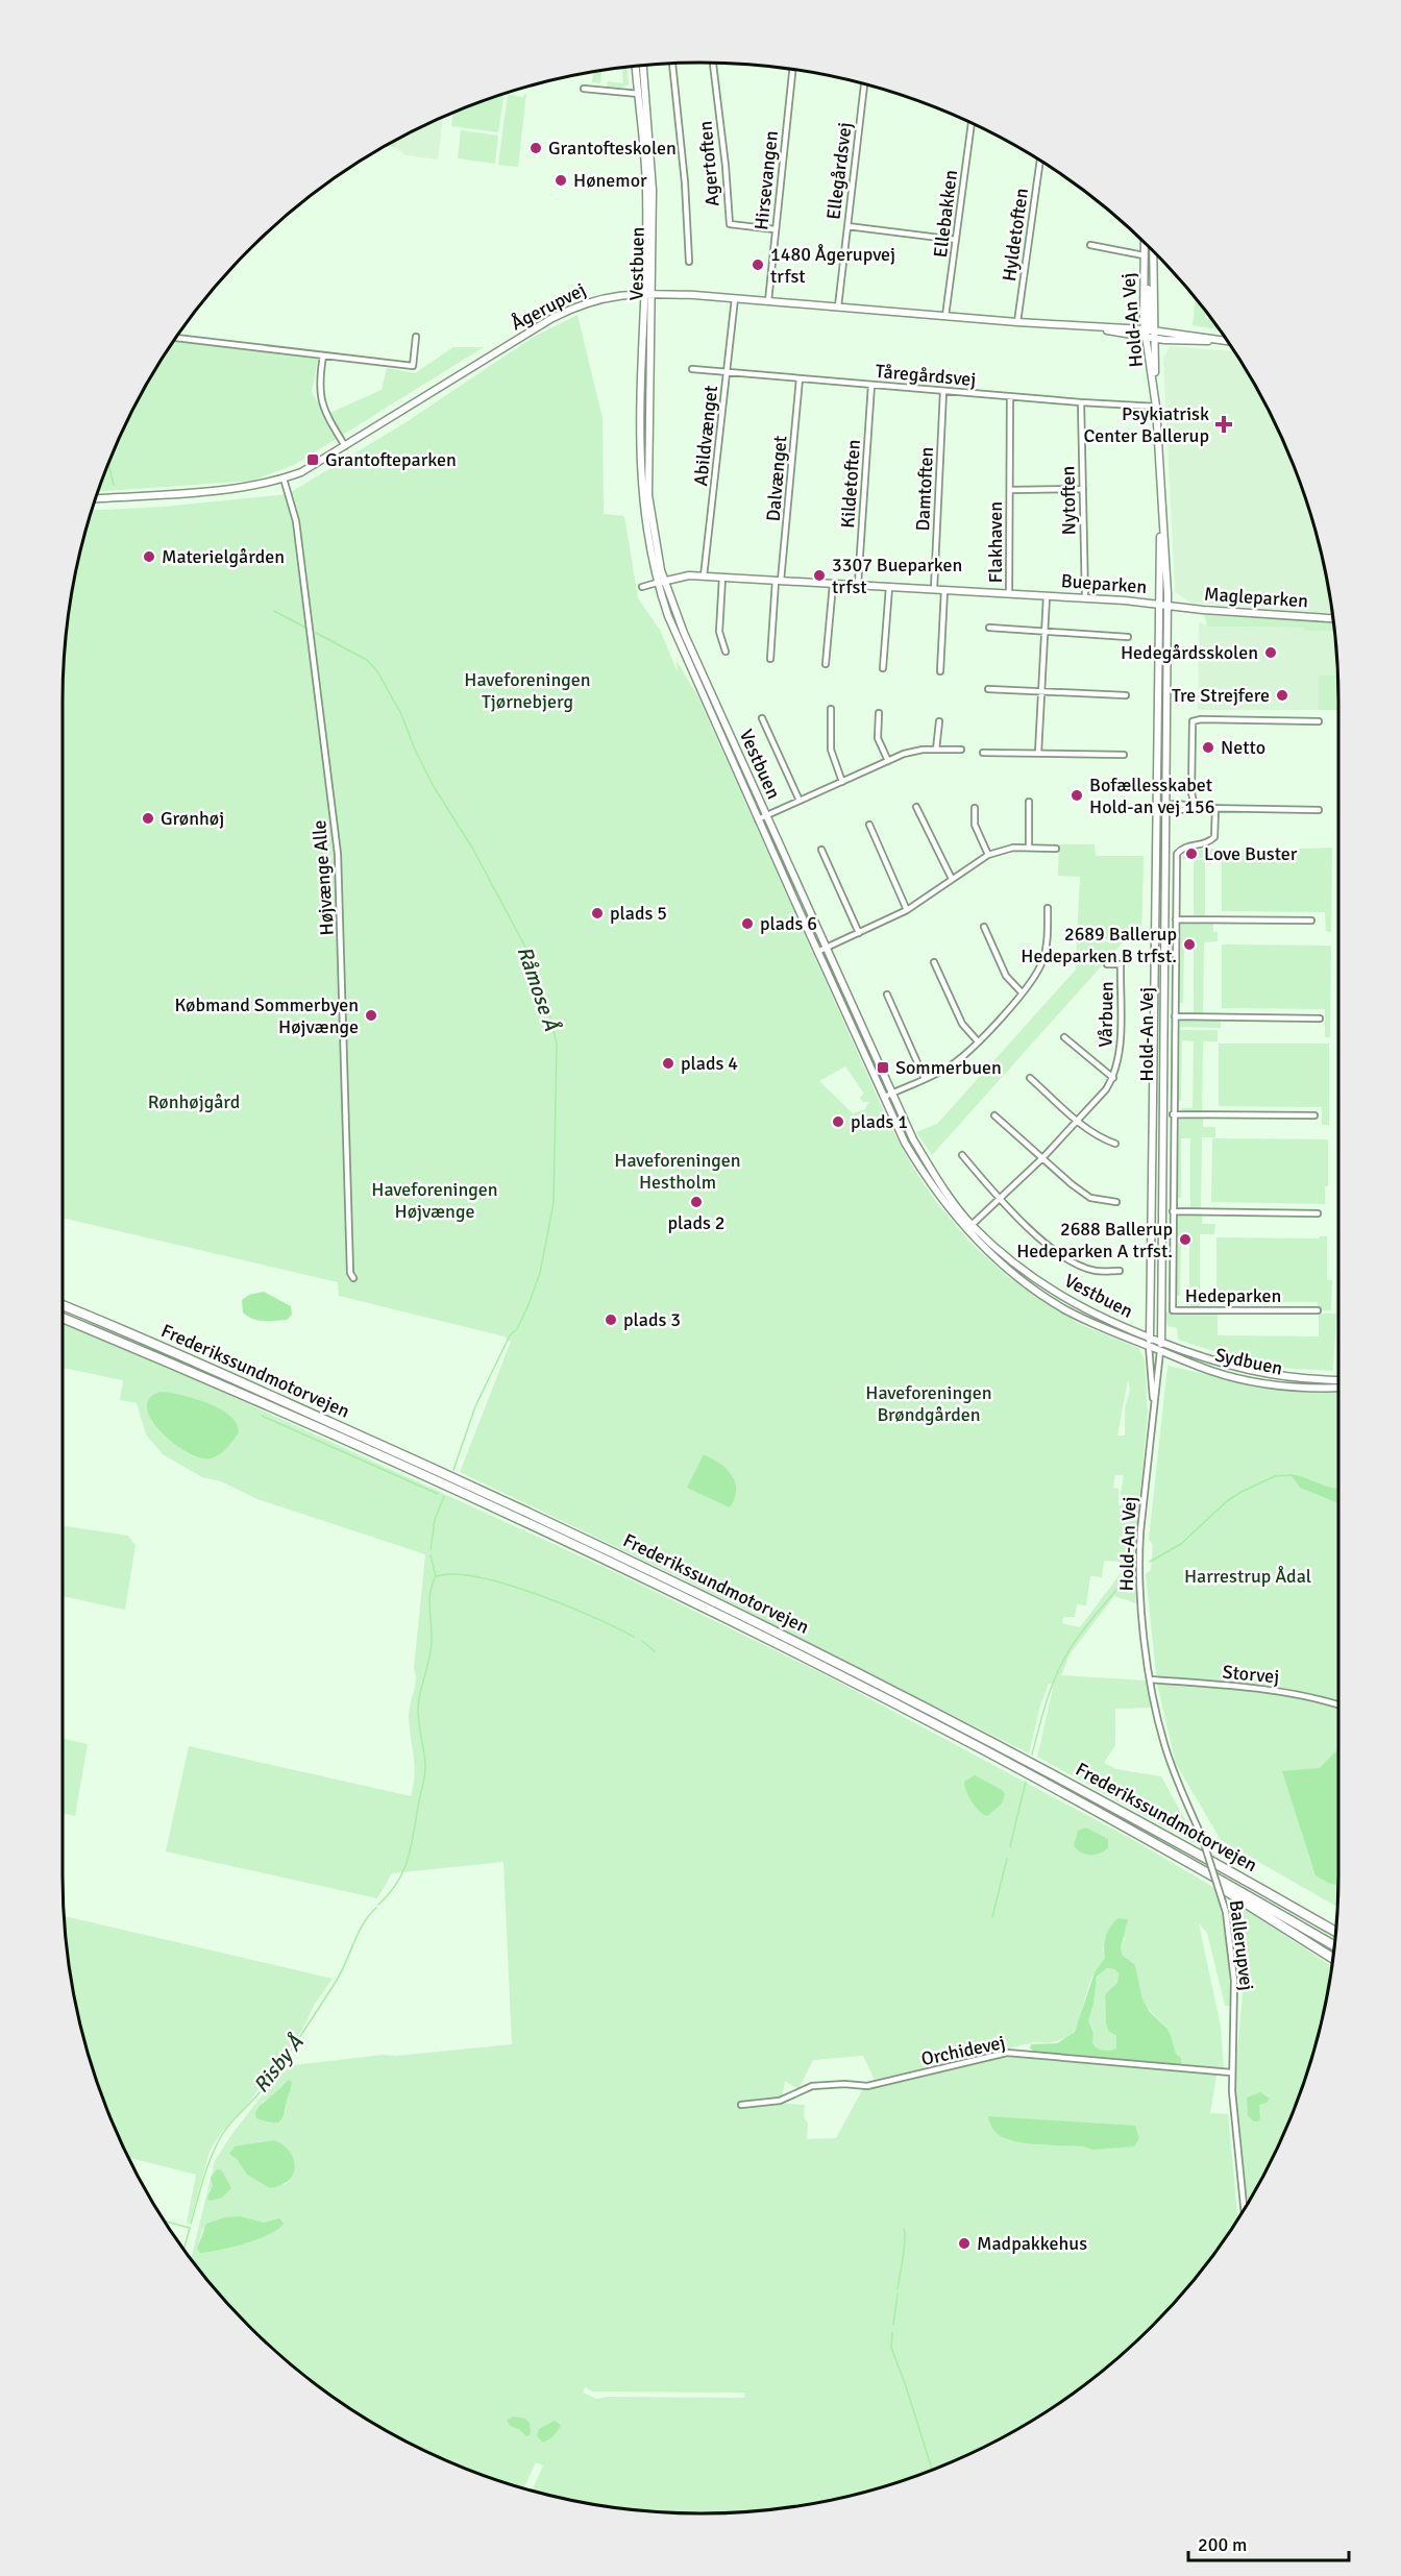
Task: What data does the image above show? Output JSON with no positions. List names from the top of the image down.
{
  "streets": {
    "highway": ["Frederikssundmotorvejen"],
    "street": [
      "Agertoften",
      "Ellegårdsvej",
      "Hirsevangen",
      "Ellebakken",
      "Hyldetoften",
      "Vestbuen",
      "Ågerupvej",
      "Hold-An Vej",
      "Tåregårdsvej",
      "Abildvænget",
      "Dalvænget",
      "Kildetoften",
      "Damtoften",
      "Nytoften",
      "Flakhaven",
      "Bueparken",
      "Magleparken",
      "Højvænge Alle",
      "Vårbuen",
      "Hedeparken",
      "Sydbuen",
      "Storvej",
      "Ballerupvej",
      "Orchidevej"
    ]
  },
  "crossings": [
    ["Agertoften", "Hirsevangen"],
    ["Ellegårdsvej", "Ågerupvej"],
    ["Hirsevangen", "Ågerupvej"],
    ["Ellebakken", "Ågerupvej"],
    ["Hyldetoften", "Ågerupvej"],
    ["Vestbuen", "Ågerupvej"],
    ["Vestbuen", "Hold-An Vej"],
    ["Vestbuen", "Bueparken"],
    ["Vestbuen", "Vårbuen"],
    ["Vestbuen", "Sydbuen"],
    ["Ågerupvej", "Hold-An Vej"],
    ["Ågerupvej", "Abildvænget"],
    ["Ågerupvej", "Højvænge Alle"],
    ["Hold-An Vej", "Tåregårdsvej"],
    ["Hold-An Vej", "Bueparken"],
    ["Hold-An Vej", "Magleparken"],
    ["Hold-An Vej", "Sydbuen"],
    ["Hold-An Vej", "Storvej"],
    ["Hold-An Vej", "Ballerupvej"],
    ["Tåregårdsvej", "Abildvænget"],
    ["Tåregårdsvej", "Dalvænget"],
    ["Tåregårdsvej", "Kildetoften"],
    ["Tåregårdsvej", "Damtoften"],
    ["Tåregårdsvej", "Nytoften"],
    ["Tåregårdsvej", "Flakhaven"],
    ["Abildvænget", "Bueparken"],
    ["Dalvænget", "Bueparken"],
    ["Kildetoften", "Bueparken"],
    ["Damtoften", "Bueparken"],
    ["Nytoften", "Flakhaven"],
    ["Nytoften", "Bueparken"],
    ["Flakhaven", "Bueparken"],
    ["Bueparken", "Magleparken"],
    ["Storvej", "Ballerupvej"],
    ["Ballerupvej", "Orchidevej"]
  ],
  "water": ["Råmose Å", "Risby Å"],
  "parks": [
    "Haveforeningen Tjørnebjerg",
    "Rønhøjgård",
    "Haveforeningen Hestholm",
    "Haveforeningen Højvænge",
    "Haveforeningen Brøndgården",
    "Harrestrup Ådal"
  ],
  "places": {
    "other": [
      "Grantofteskolen",
      "Hønemor",
      "1480 Ågerupvej trfst",
      "Materielgården",
      "3307 Bueparken trfst",
      "Hedegårdsskolen",
      "Tre Strejfere",
      "Netto",
      "Bofællesskabet Hold-an vej 156",
      "Grønhøj",
      "Love Buster",
      "plads 5",
      "plads 6",
      "2689 Ballerup Hedeparken B trfst.",
      "Købmand Sommerbyen Højvænge",
      "plads 4",
      "plads 1",
      "plads 2",
      "2688 Ballerup Hedeparken A trfst.",
      "plads 3",
      "Madpakkehus"
    ],
    "health": ["Psykiatrisk Center Ballerup"],
    "transit": ["Grantofteparken", "Sommerbuen"]
  },
  "scale_bar": "200 m"
}
